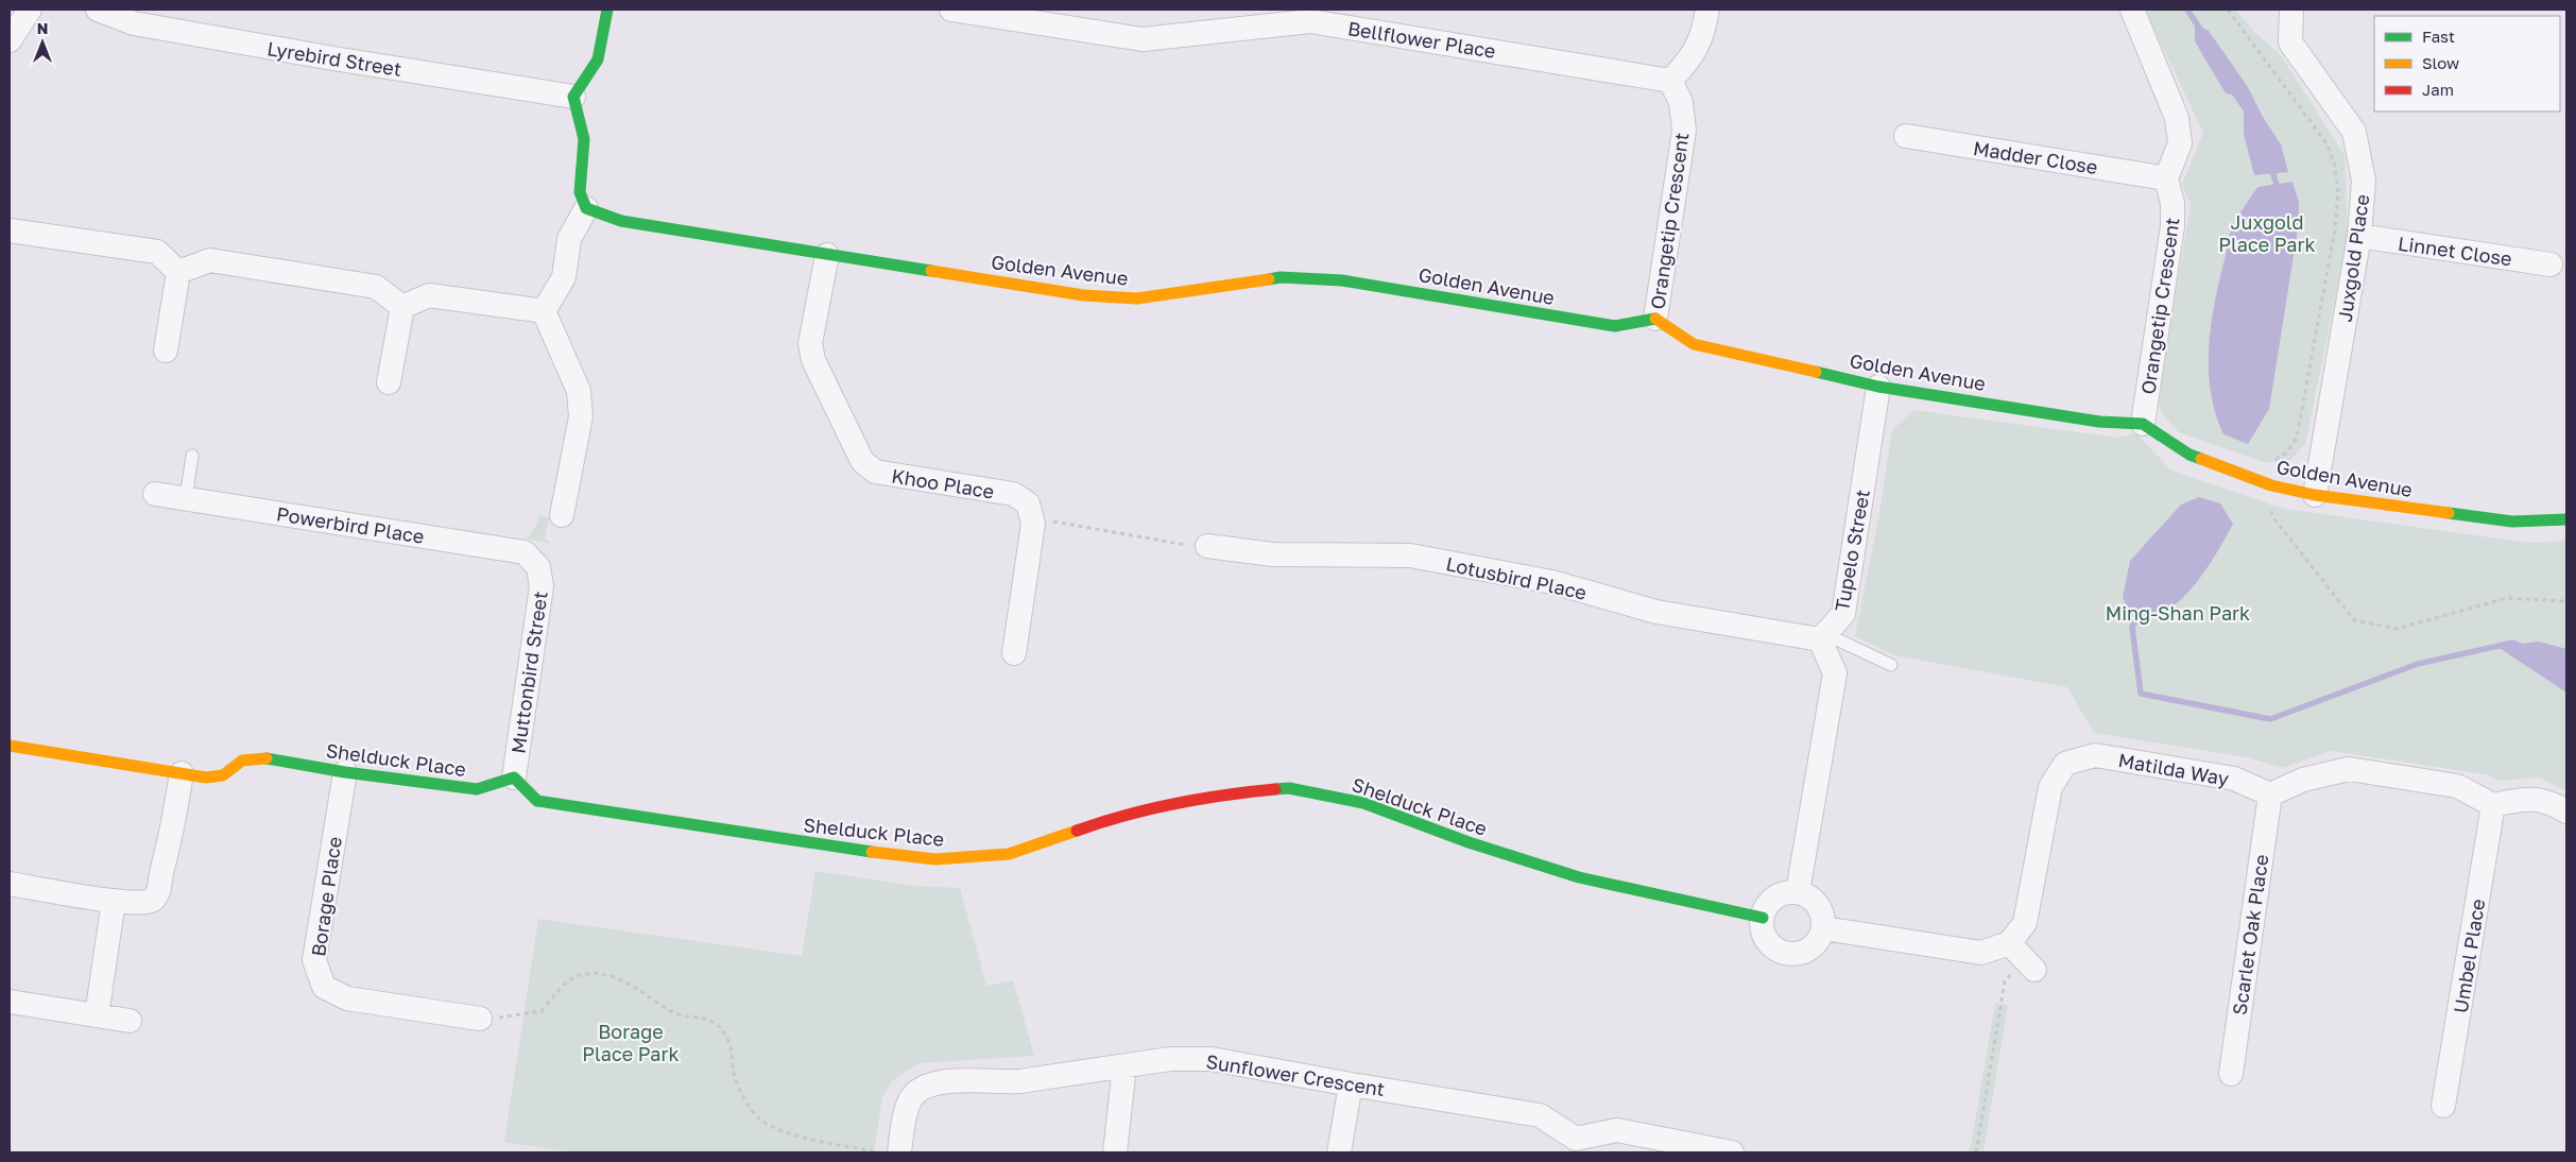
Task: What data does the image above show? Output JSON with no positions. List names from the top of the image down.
{
  "streets": {
    "street": [
      "Bellflower Place",
      "Lyrebird Street",
      "Madder Close",
      "Orangetip Crescent",
      "Linnet Close",
      "Juxgold Place",
      "Golden Avenue",
      "Khoo Place",
      "Powerbird Place",
      "Tupelo Street",
      "Lotusbird Place",
      "Muttonbird Street",
      "Shelduck Place",
      "Matilda Way",
      "Borage Place",
      "Scarlet Oak Place",
      "Umbel Place",
      "Sunflower Crescent"
    ]
  },
  "crossings": [
    ["Bellflower Place", "Orangetip Crescent"],
    ["Madder Close", "Orangetip Crescent"],
    ["Orangetip Crescent", "Golden Avenue"],
    ["Linnet Close", "Juxgold Place"],
    ["Juxgold Place", "Golden Avenue"],
    ["Golden Avenue", "Khoo Place"],
    ["Golden Avenue", "Tupelo Street"],
    ["Powerbird Place", "Muttonbird Street"],
    ["Tupelo Street", "Lotusbird Place"],
    ["Muttonbird Street", "Shelduck Place"],
    ["Shelduck Place", "Borage Place"],
    ["Matilda Way", "Scarlet Oak Place"]
  ],
  "parks": ["Juxgold Place Park", "Ming-Shan Park", "Borage Place Park"],
  "legend": ["Fast", "Slow", "Jam"],
  "north": "top"
}
